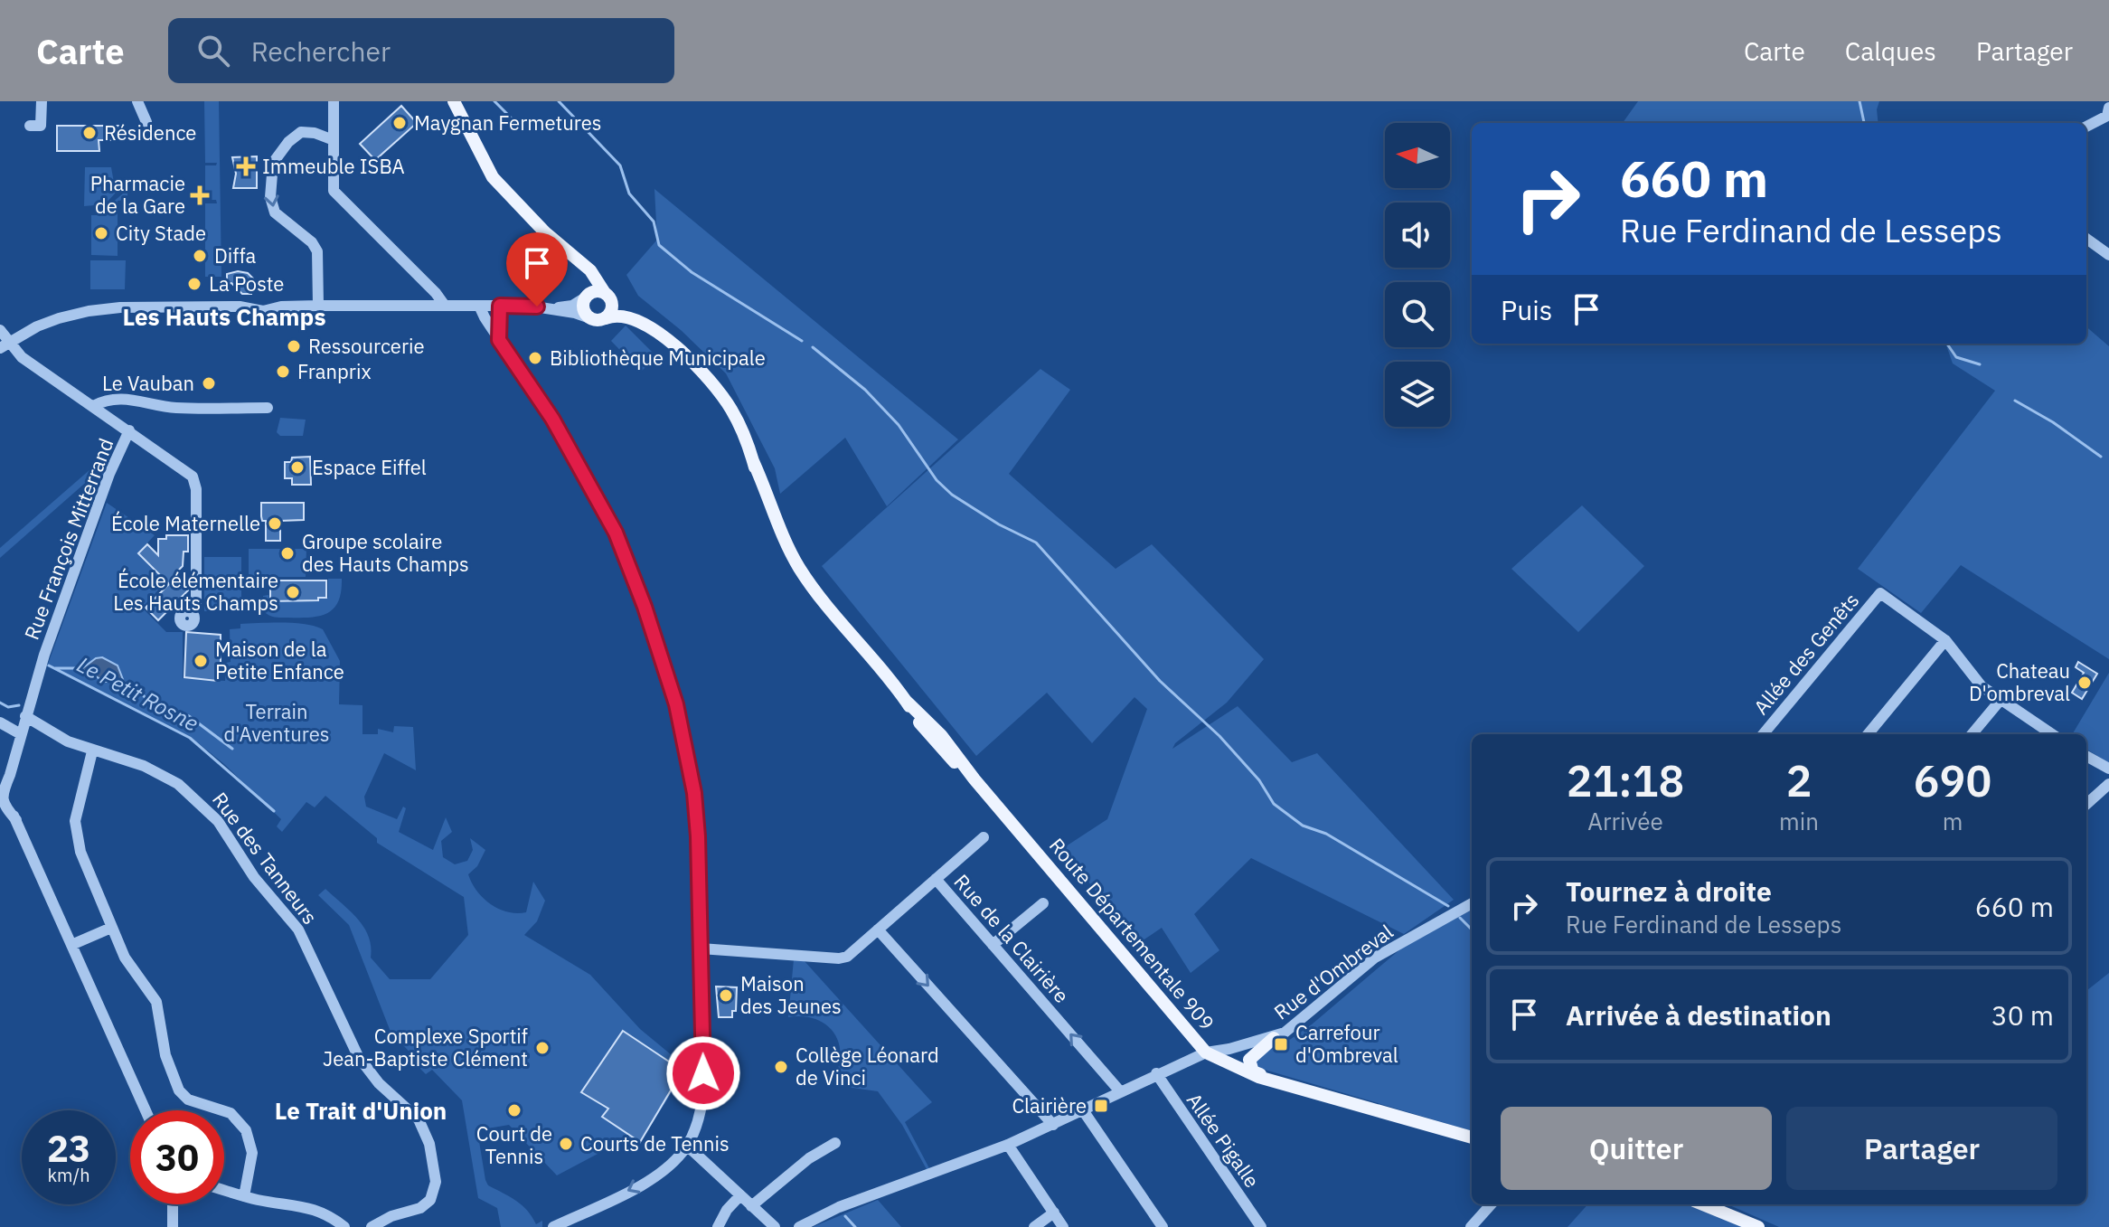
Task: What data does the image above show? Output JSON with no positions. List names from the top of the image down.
{
  "streets": {
    "main road": ["Route Départementale 909"],
    "street": [
      "Rue François Mitterrand",
      "Allée des Genêts",
      "Rue des Tanneurs",
      "Rue de la Clairière",
      "Rue d'Ombreval",
      "Allée Pigalle"
    ]
  },
  "crossings": [
    ["Rue François Mitterrand", "Rue des Tanneurs"],
    ["Route Départementale 909", "Rue d'Ombreval"],
    ["Rue de la Clairière", "Rue d'Ombreval"],
    ["Rue d'Ombreval", "Allée Pigalle"]
  ],
  "districts": ["Les Hauts Champs", "Le Trait d'Union"],
  "water": ["Le Petit Rosne"],
  "parks": ["Terrain d'Aventures"],
  "places": {
    "other": [
      "Maygnan Fermetures",
      "Résidence",
      "City Stade",
      "Diffa",
      "La Poste",
      "Ressourcerie",
      "Bibliothèque Municipale",
      "Franprix",
      "Le Vauban",
      "Espace Eiffel",
      "École Maternelle",
      "Groupe scolaire des Hauts Champs",
      "École élémentaire Les Hauts Champs",
      "Maison de la Petite Enfance",
      "Chateau D'ombreval",
      "Maison des Jeunes",
      "Complexe Sportif Jean-Baptiste Clément",
      "Collège Léonard de Vinci",
      "Court de Tennis",
      "Courts de Tennis"
    ],
    "health": ["Immeuble ISBA", "Pharmacie de la Gare"],
    "transit": ["Carrefour d'Ombreval", "Clairière"]
  },
  "north": "left",
  "page": {
    "header": "Carte",
    "search": "Rechercher",
    "nav": ["Carte", "Calques", "Partager"],
    "turn": ["660 m", "Rue Ferdinand de Lesseps"],
    "then": "Puis",
    "eta": [
      "21:18",
      "Arrivée",
      "2",
      "min",
      "690",
      "m"
    ],
    "list": [
      {
        "name": "Tournez à droite",
        "note": "Rue Ferdinand de Lesseps",
        "value": "660 m"
      },
      {
        "name": "Arrivée à destination",
        "value": "30 m"
      }
    ],
    "buttons": ["Quitter", "Partager"],
    "speed": "23 km/h",
    "limit": "30"
  }
}
